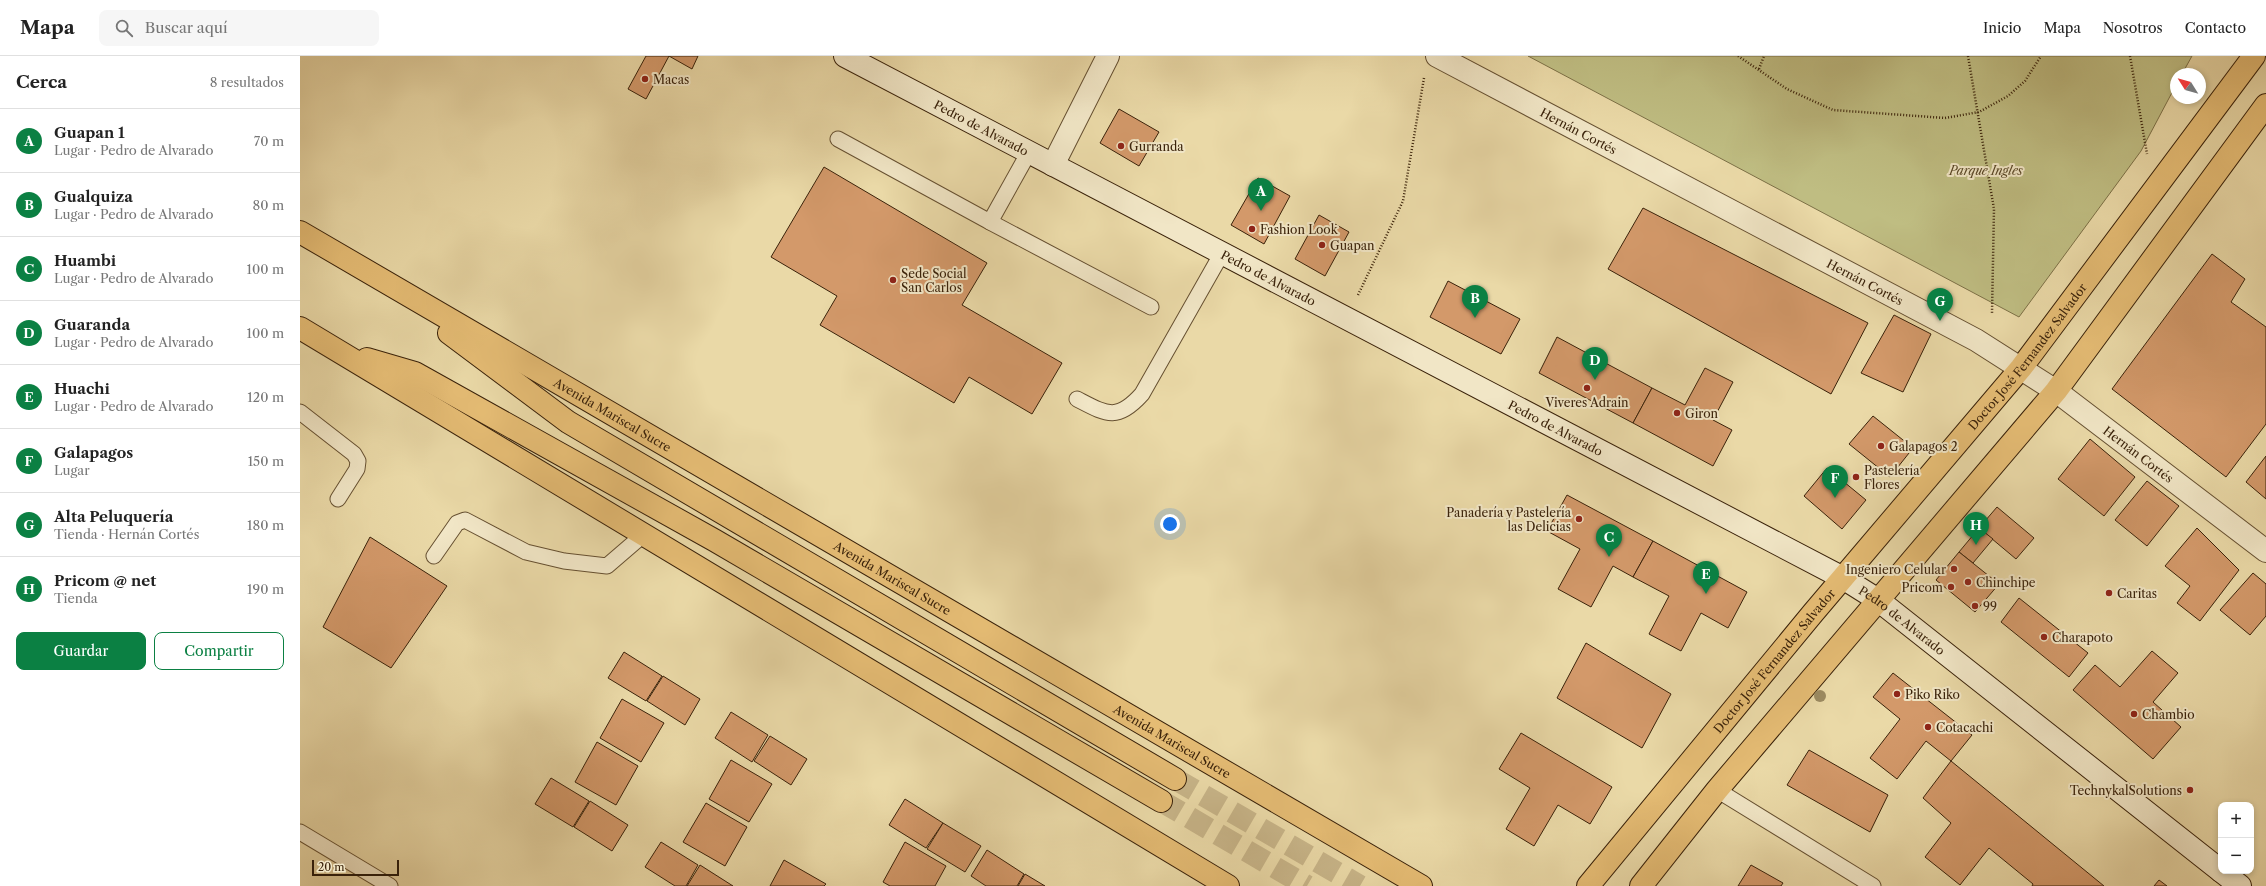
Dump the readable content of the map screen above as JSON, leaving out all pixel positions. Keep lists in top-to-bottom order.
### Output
{
  "streets": {
    "main road": [
      "Pedro de Alvarado",
      "Hernán Cortés",
      "Doctor José Fernandez Salvador",
      "Avenida Mariscal Sucre"
    ]
  },
  "crossings": [
    ["Pedro de Alvarado", "Doctor José Fernandez Salvador"],
    ["Hernán Cortés", "Doctor José Fernandez Salvador"]
  ],
  "parks": ["Parque Ingles"],
  "places": [
    "Macas",
    "Gurranda",
    "Fashion Look",
    "Guapan",
    "Sede Social San Carlos",
    "Viveres Adrain",
    "Giron",
    "Galapagos 2",
    "Pastelería Flores",
    "Panadería y Pastelería las Delicias",
    "Ingeniero Celular",
    "Chinchipe",
    "Pricom",
    "Caritas",
    "99",
    "Charapoto",
    "Piko Riko",
    "Chambio",
    "Cotacachi",
    "TechnykalSolutions"
  ],
  "scale_bar": "20 m",
  "north": "top left",
  "page": {
    "header": "Mapa",
    "search": "Buscar aquí",
    "nav": [
      "Inicio",
      "Mapa",
      "Nosotros",
      "Contacto"
    ],
    "heading": ["Cerca", "8 resultados"],
    "list": [
      {
        "mark": "A",
        "name": "Guapan 1",
        "note": "Lugar · Pedro de Alvarado",
        "value": "70 m"
      },
      {
        "mark": "B",
        "name": "Gualquiza",
        "note": "Lugar · Pedro de Alvarado",
        "value": "80 m"
      },
      {
        "mark": "C",
        "name": "Huambi",
        "note": "Lugar · Pedro de Alvarado",
        "value": "100 m"
      },
      {
        "mark": "D",
        "name": "Guaranda",
        "note": "Lugar · Pedro de Alvarado",
        "value": "100 m"
      },
      {
        "mark": "E",
        "name": "Huachi",
        "note": "Lugar · Pedro de Alvarado",
        "value": "120 m"
      },
      {
        "mark": "F",
        "name": "Galapagos",
        "note": "Lugar",
        "value": "150 m"
      },
      {
        "mark": "G",
        "name": "Alta Peluquería",
        "note": "Tienda · Hernán Cortés",
        "value": "180 m"
      },
      {
        "mark": "H",
        "name": "Pricom @ net",
        "note": "Tienda",
        "value": "190 m"
      }
    ],
    "pins": [
      "A",
      "B",
      "G",
      "D",
      "F",
      "H",
      "C",
      "E"
    ],
    "buttons": ["Guardar", "Compartir"],
    "map_buttons": ["+", "−"],
    "scale": "20 m"
  }
}
